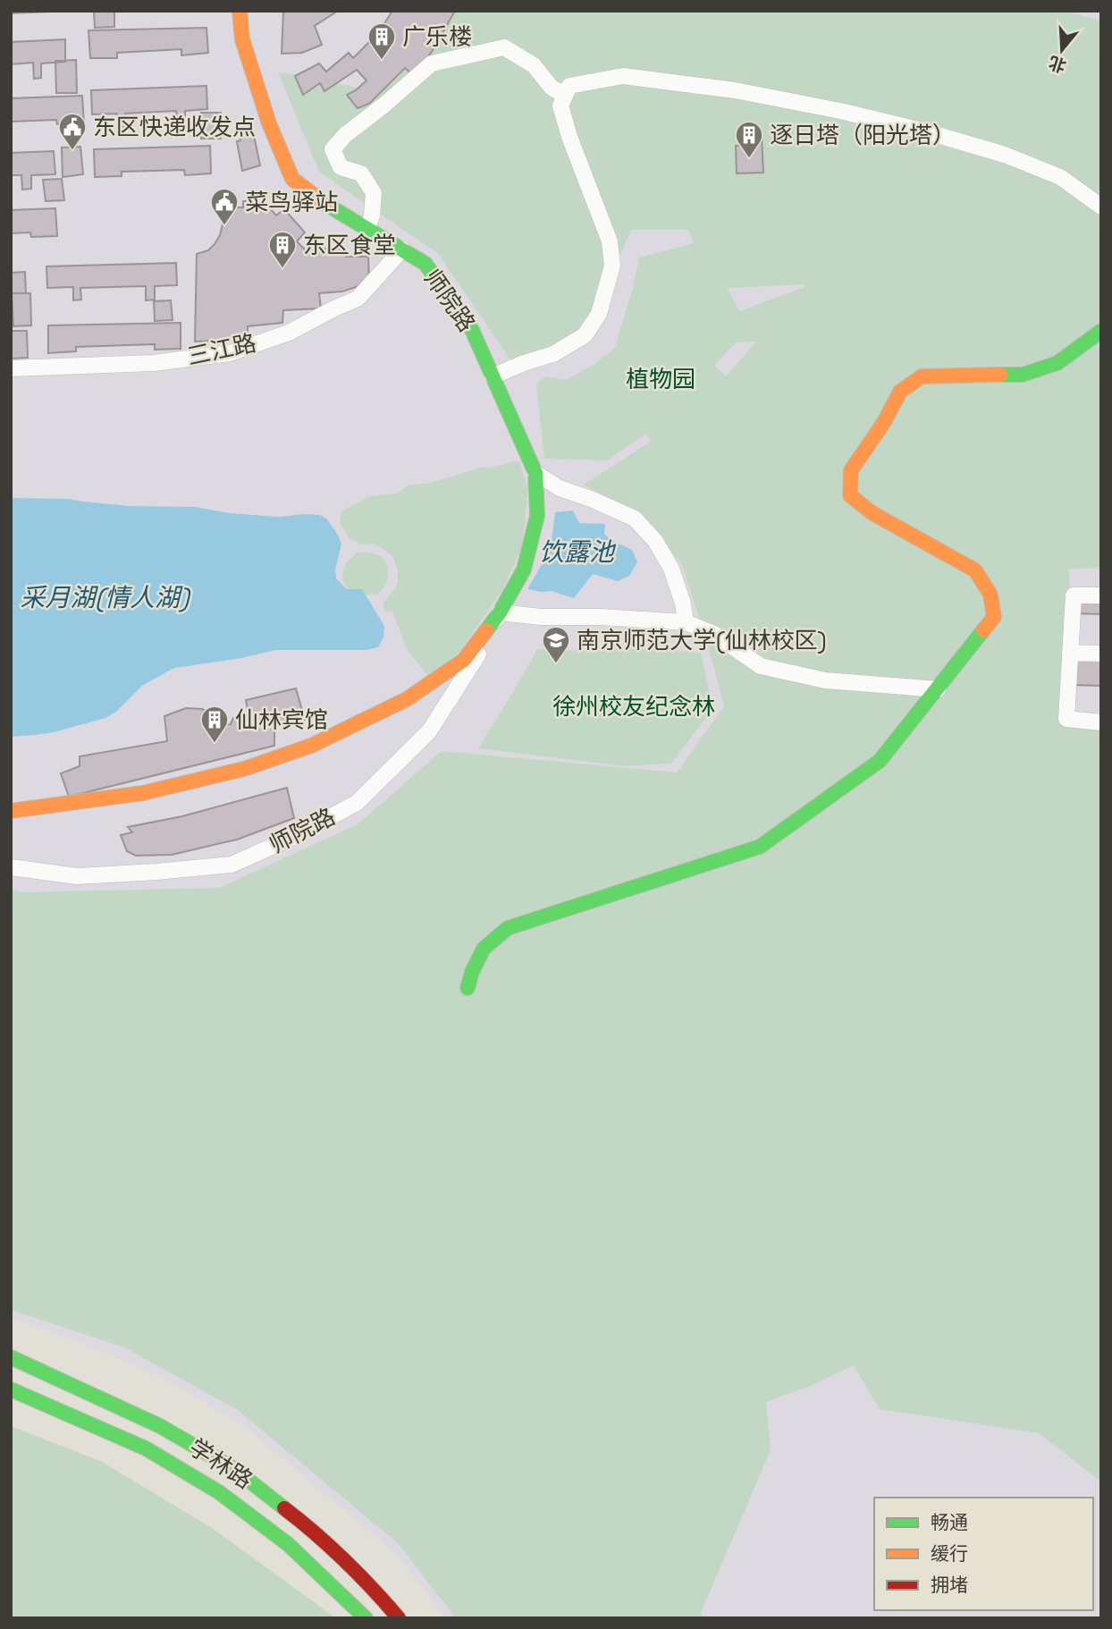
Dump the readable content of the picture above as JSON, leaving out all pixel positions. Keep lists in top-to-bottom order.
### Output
{
  "streets": {
    "street": ["师院路", "三江路", "学林路"]
  },
  "crossings": [
    ["师院路", "三江路"]
  ],
  "water": ["饮露池", "采月湖(情人湖)"],
  "parks": ["植物园", "徐州校友纪念林"],
  "places": {
    "building": [
      "广乐楼",
      "逐日塔（阳光塔）",
      "东区食堂",
      "仙林宾馆"
    ],
    "public building": ["东区快递收发点", "菜鸟驿站"],
    "school or university": ["南京师范大学(仙林校区)"]
  },
  "legend": ["畅通", "缓行", "拥堵"],
  "north": "bottom"
}
